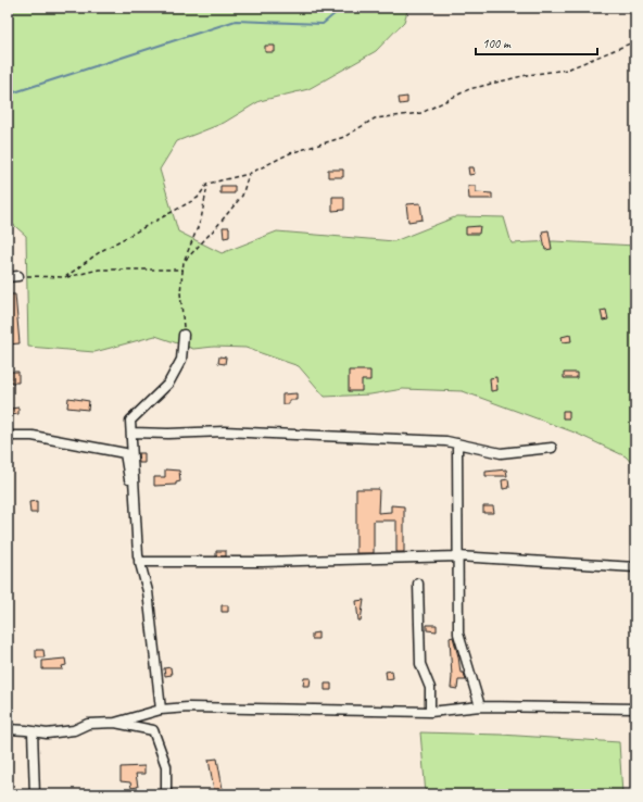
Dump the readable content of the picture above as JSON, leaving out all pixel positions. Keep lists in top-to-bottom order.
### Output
{
  "scale_bar": "100 m"
}
